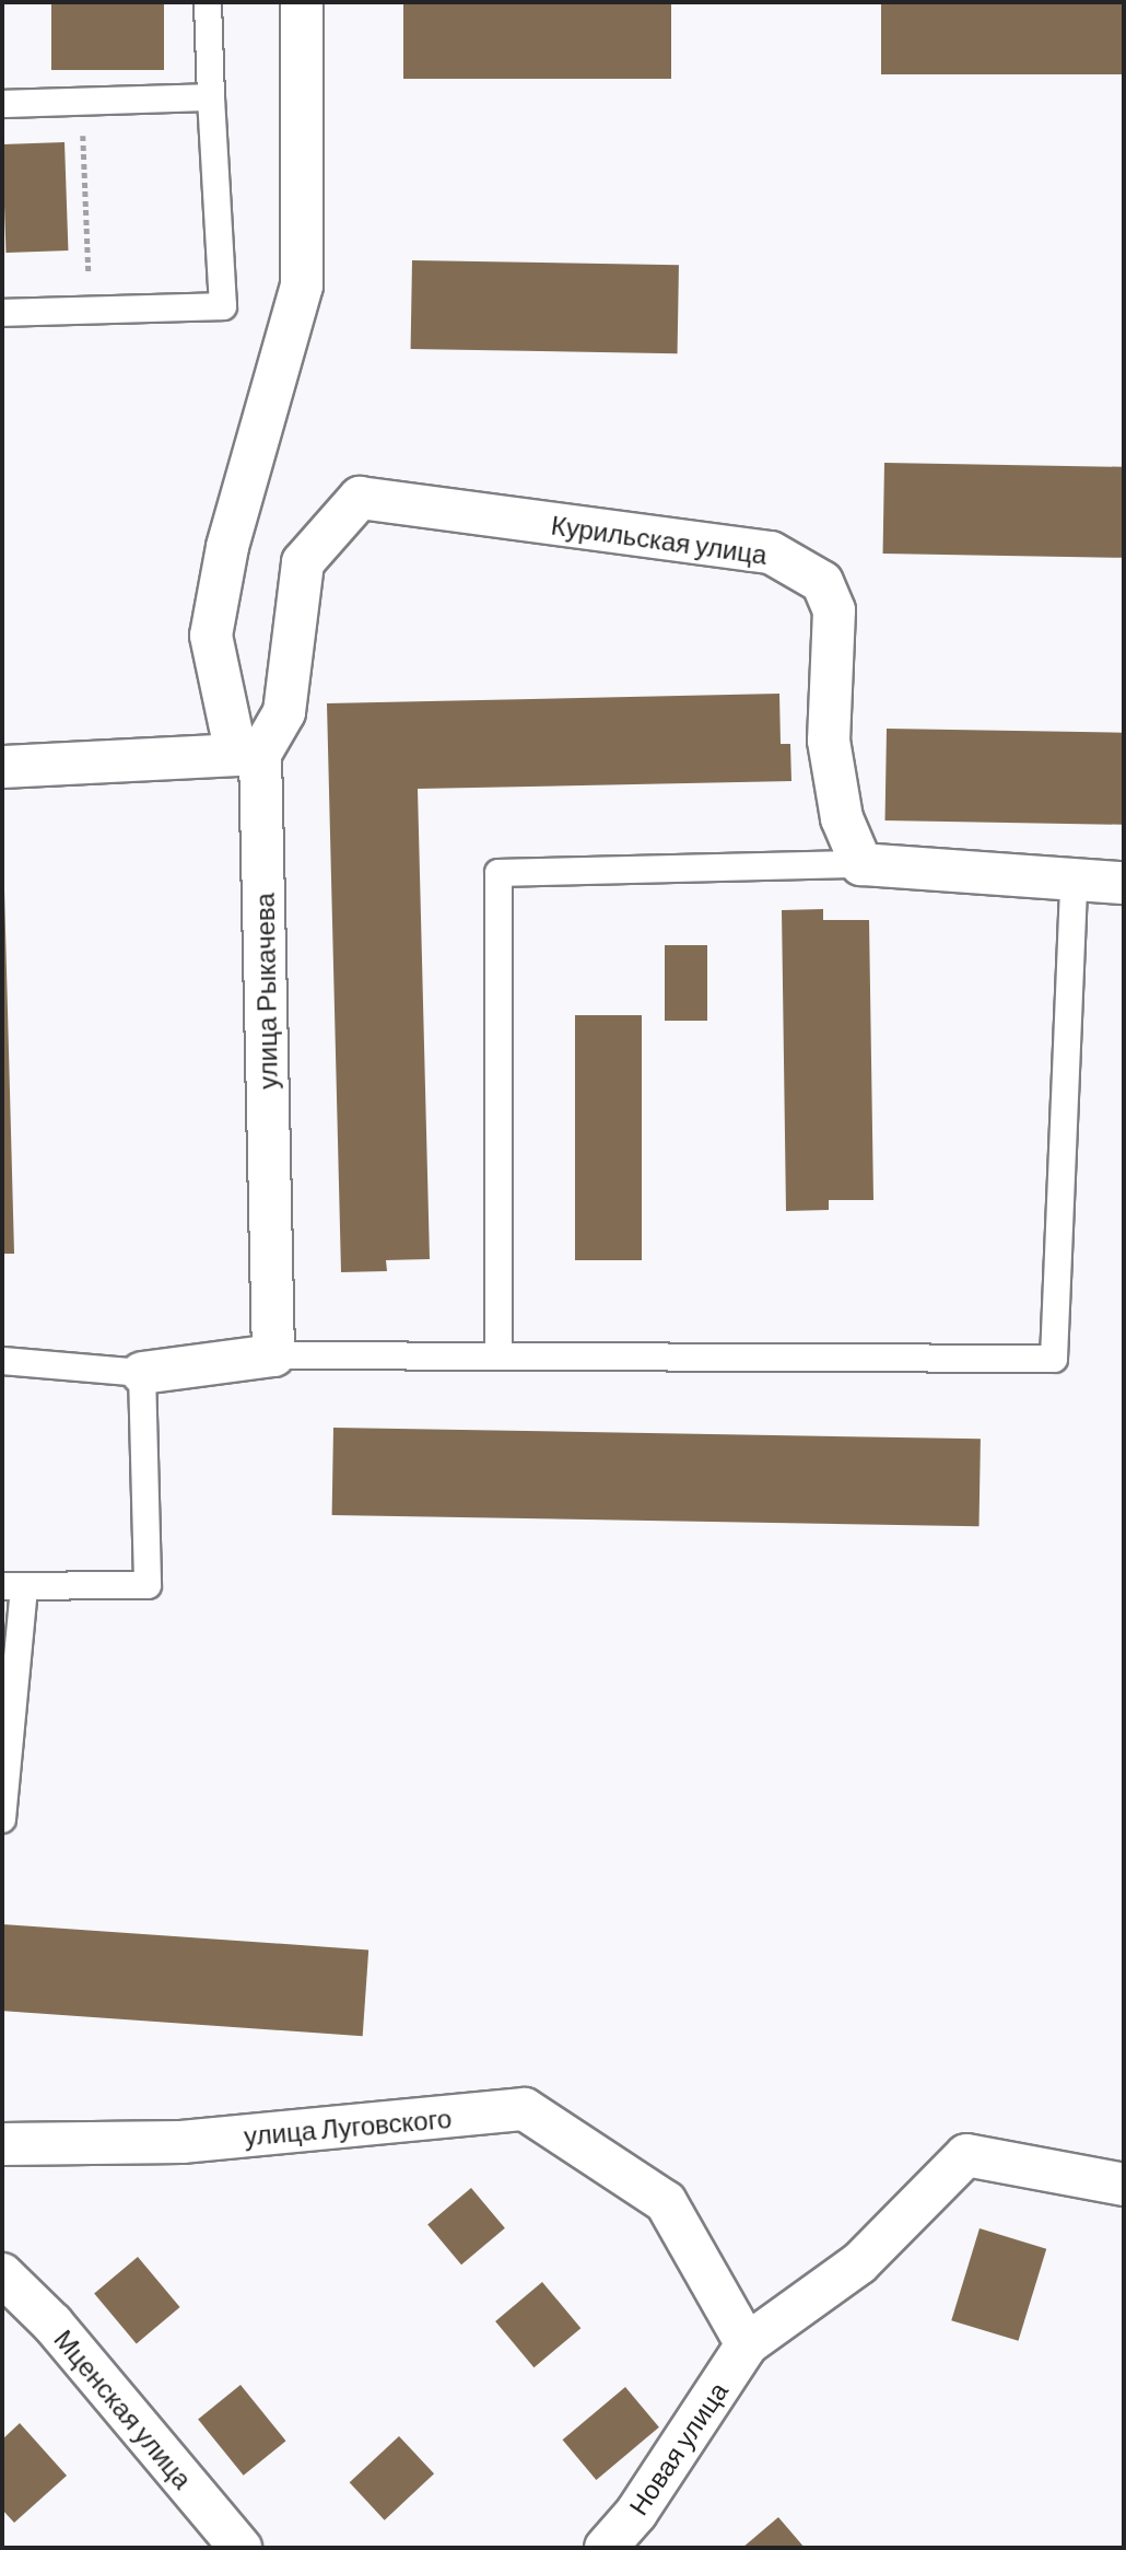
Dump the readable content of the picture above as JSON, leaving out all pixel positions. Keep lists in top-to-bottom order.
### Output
{
  "streets": {
    "street": [
      "Курильская улица",
      "улица Рыкачева",
      "улица Луговского",
      "Мценская улица",
      "Новая улица"
    ]
  },
  "crossings": [
    ["Курильская улица", "улица Рыкачева"],
    ["улица Луговского", "Новая улица"]
  ]
}
